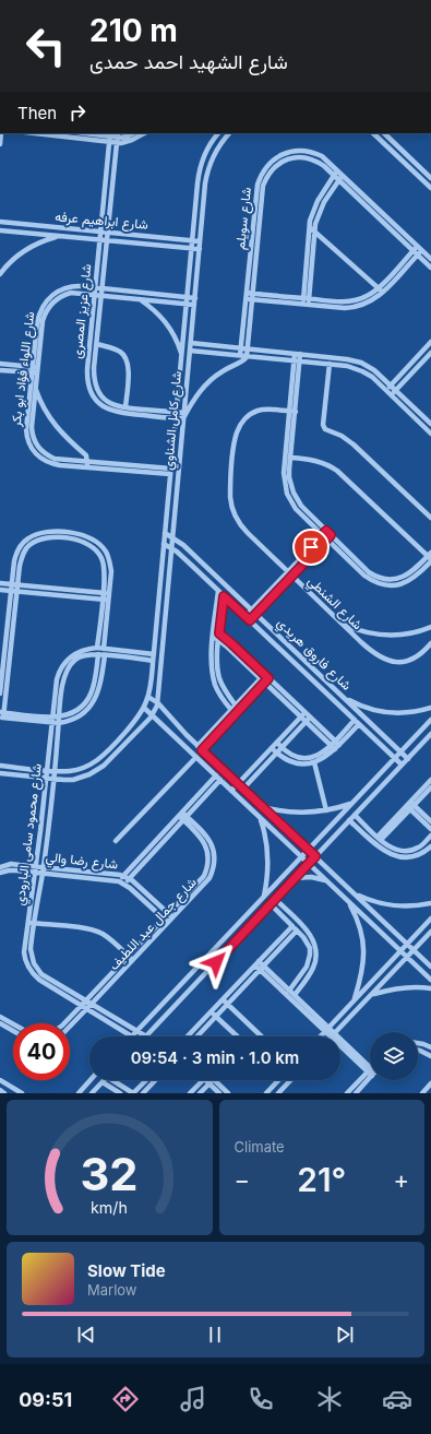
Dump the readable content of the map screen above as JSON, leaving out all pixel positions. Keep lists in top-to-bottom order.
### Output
{
  "streets": {
    "street": [
      "شارع سويلم",
      "شارع ابراهيم عرفه",
      "شارع عزيز المصرى",
      "شارع اللواء فؤاد ابو بكر",
      "شارع كامل الشناوي",
      "شارع الشنطي",
      "شارع فاروق هريدي",
      "شارع محمود سامى البارودي",
      "شارع رضا والي",
      "شارع جمال عبد اللطيف"
    ]
  },
  "crossings": [
    ["شارع ابراهيم عرفه", "شارع عزيز المصرى"],
    ["شارع ابراهيم عرفه", "شارع كامل الشناوي"],
    ["شارع عزيز المصرى", "شارع اللواء فؤاد ابو بكر"],
    ["شارع عزيز المصرى", "شارع كامل الشناوي"],
    ["شارع اللواء فؤاد ابو بكر", "شارع كامل الشناوي"],
    ["شارع كامل الشناوي", "شارع فاروق هريدي"],
    ["شارع كامل الشناوي", "شارع محمود سامى البارودي"],
    ["شارع محمود سامى البارودي", "شارع رضا والي"],
    ["شارع محمود سامى البارودي", "شارع جمال عبد اللطيف"],
    ["شارع رضا والي", "شارع جمال عبد اللطيف"]
  ],
  "page": {
    "turn": ["210 m", "شارع الشهيد احمد حمدى"],
    "then": "Then",
    "limit": "40",
    "trip": "09:54 · 3 min · 1.0 km",
    "tile": "Climate",
    "heat": ["−", "21°", "+"],
    "song": ["Slow Tide", "Marlow"],
    "tabs": "09:51",
    "gauge": ["32", "km/h"]
  }
}
